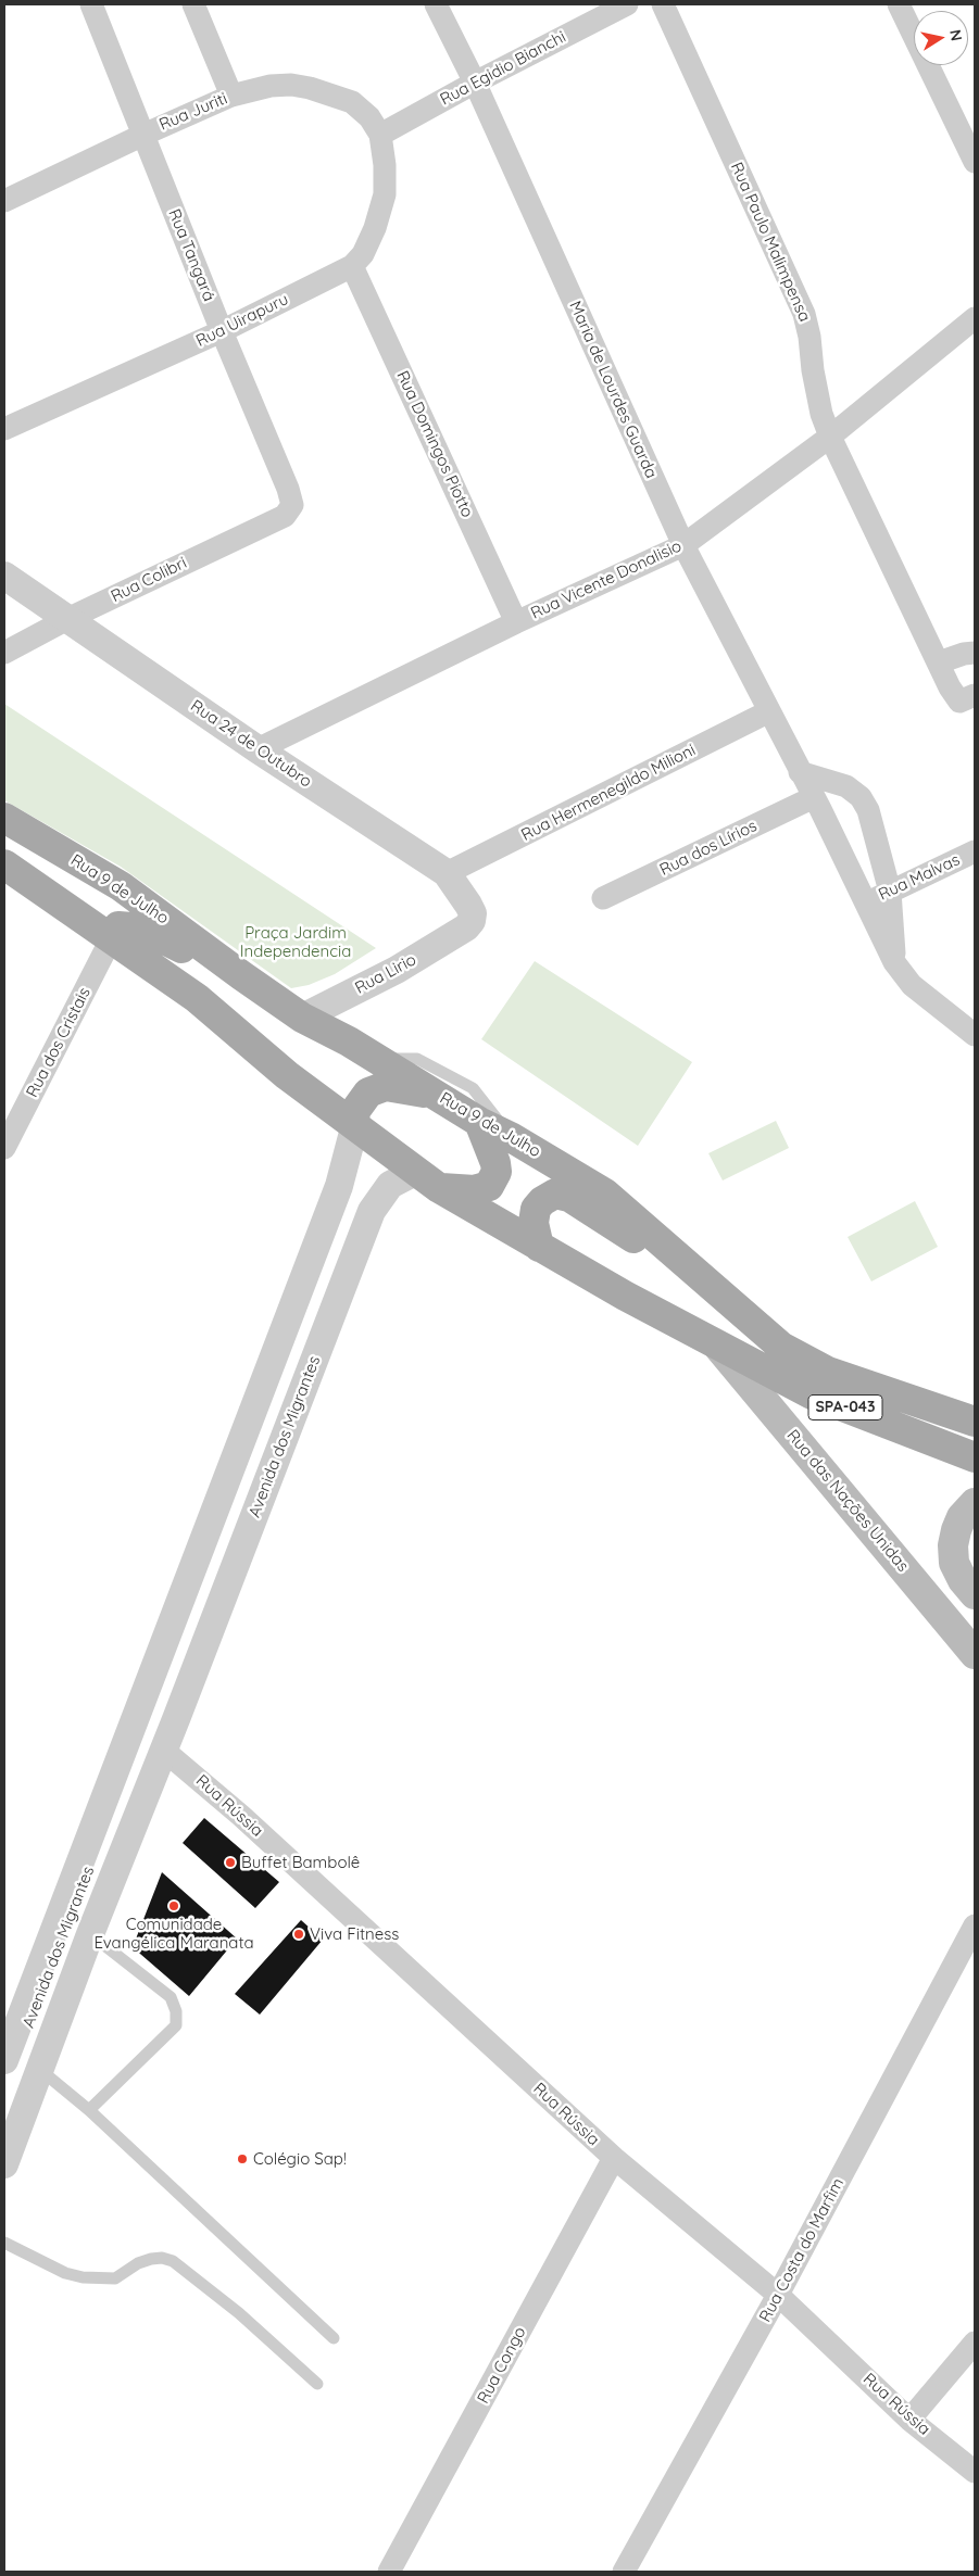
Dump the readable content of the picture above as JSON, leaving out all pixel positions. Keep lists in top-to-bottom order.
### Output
{
  "streets": {
    "main road": ["Rua 9 de Julho", "SPA-043", "Rua das Nações Unidas"],
    "street": [
      "Rua Egidio Bianchi",
      "Rua Juriti",
      "Rua Paulo Malimpensa",
      "Rua Tangará",
      "Rua Uirapuru",
      "Maria de Lourdes Guarda",
      "Rua Domingos Piotto",
      "Rua Colibri",
      "Rua Vicente Donalisio",
      "Rua 24 de Outubro",
      "Rua Hermenegildo Milioni",
      "Rua dos Lírios",
      "Rua Malvas",
      "Rua Lirio",
      "Rua dos Cristais",
      "Avenida dos Migrantes",
      "Rua Rússia",
      "Rua Costa do Marfim",
      "Rua Congo"
    ]
  },
  "crossings": [
    ["Rua Egidio Bianchi", "Rua Juriti"],
    ["Rua Egidio Bianchi", "Rua Uirapuru"],
    ["Rua Egidio Bianchi", "Maria de Lourdes Guarda"],
    ["Rua Juriti", "Rua Tangará"],
    ["Rua Juriti", "Rua Uirapuru"],
    ["Rua Paulo Malimpensa", "Rua Vicente Donalisio"],
    ["Rua Tangará", "Rua Uirapuru"],
    ["Rua Tangará", "Rua Colibri"],
    ["Rua Uirapuru", "Rua Domingos Piotto"],
    ["Maria de Lourdes Guarda", "Rua Vicente Donalisio"],
    ["Maria de Lourdes Guarda", "Rua Hermenegildo Milioni"],
    ["Maria de Lourdes Guarda", "Rua dos Lírios"],
    ["Maria de Lourdes Guarda", "Rua Malvas"],
    ["Rua Domingos Piotto", "Rua Vicente Donalisio"],
    ["Rua Colibri", "Rua 24 de Outubro"],
    ["Rua Vicente Donalisio", "Rua 24 de Outubro"],
    ["Rua 24 de Outubro", "Rua Hermenegildo Milioni"],
    ["Rua 24 de Outubro", "Rua Lirio"],
    ["Rua 9 de Julho", "Rua Lirio"],
    ["SPA-043", "Rua das Nações Unidas"],
    ["Avenida dos Migrantes", "Rua Rússia"],
    ["Rua Rússia", "Rua Costa do Marfim"],
    ["Rua Rússia", "Rua Congo"]
  ],
  "parks": ["Praça Jardim Independencia"],
  "places": [
    "Buffet Bambolê",
    "Comunidade Evangélica Maranata",
    "Viva Fitness",
    "Colégio Sap!"
  ],
  "north": "right"
}
